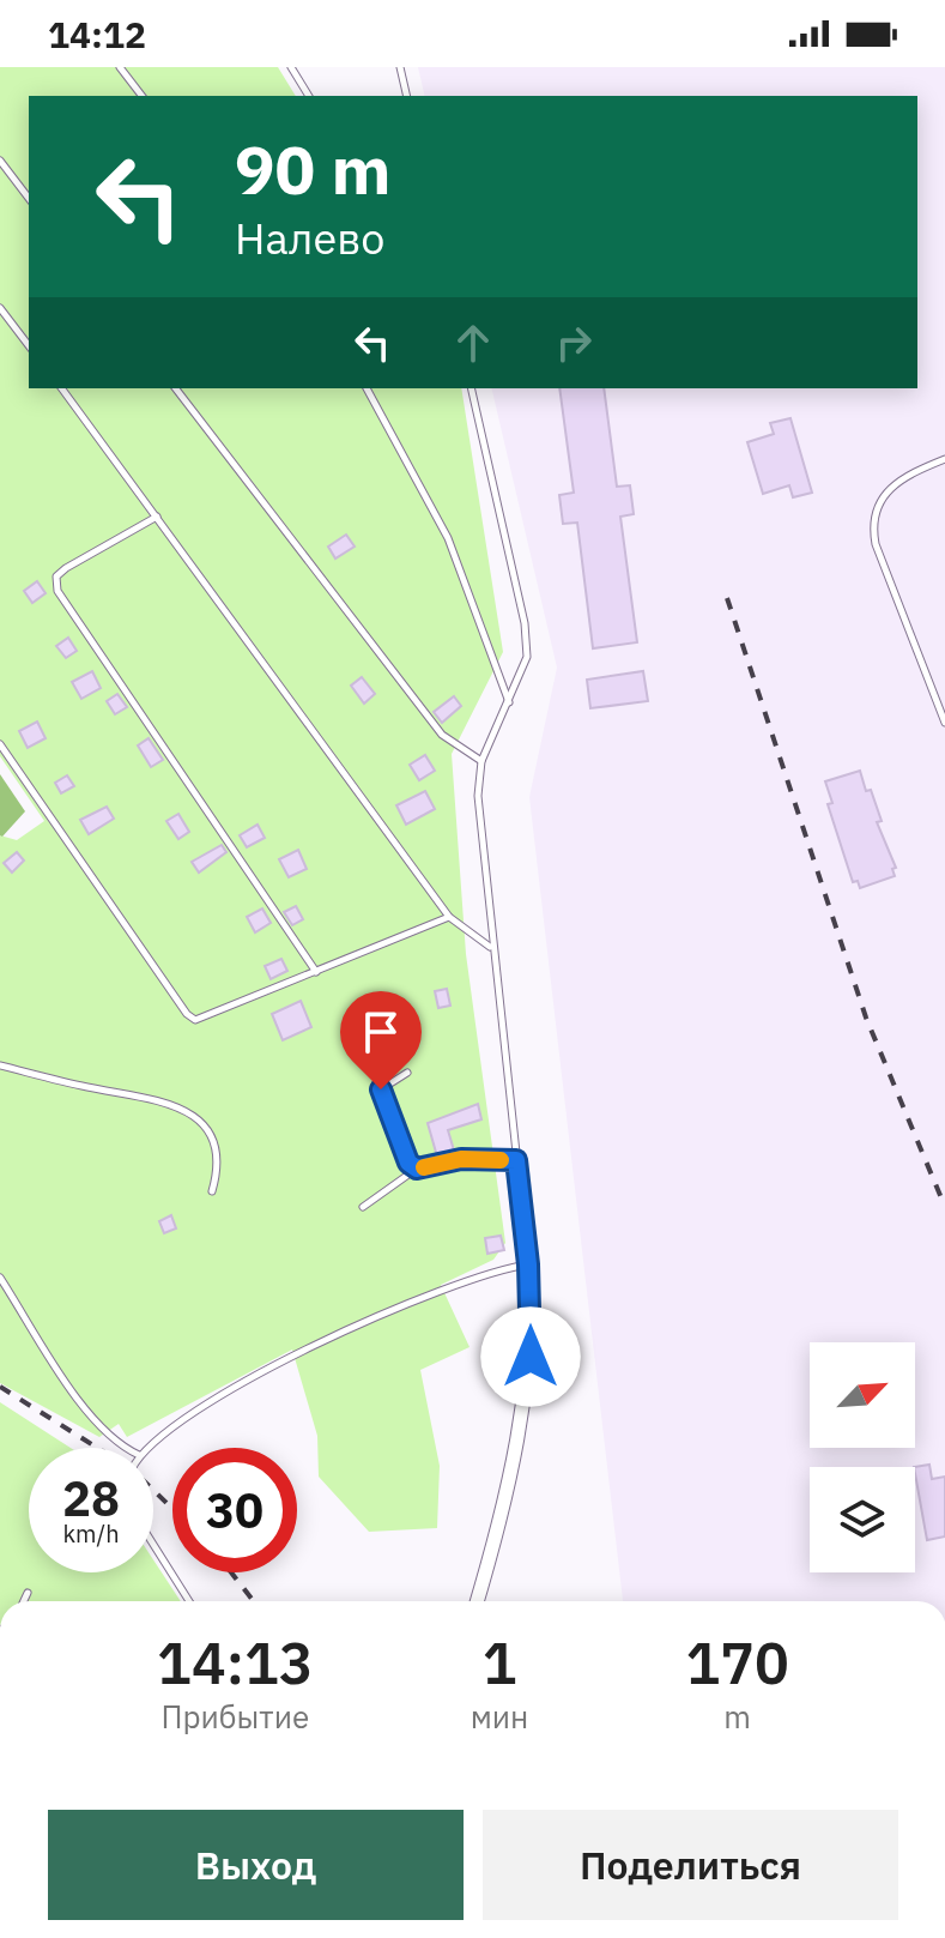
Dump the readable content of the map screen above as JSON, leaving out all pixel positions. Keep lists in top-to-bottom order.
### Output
{
  "north": "top right",
  "page": {
    "status": "14:12",
    "turn": ["90 m", "Налево"],
    "speed": "28 km/h",
    "limit": "30",
    "eta": [
      "14:13",
      "Прибытие",
      "1",
      "мин",
      "170",
      "m"
    ],
    "buttons": ["Выход", "Поделиться"]
  }
}
